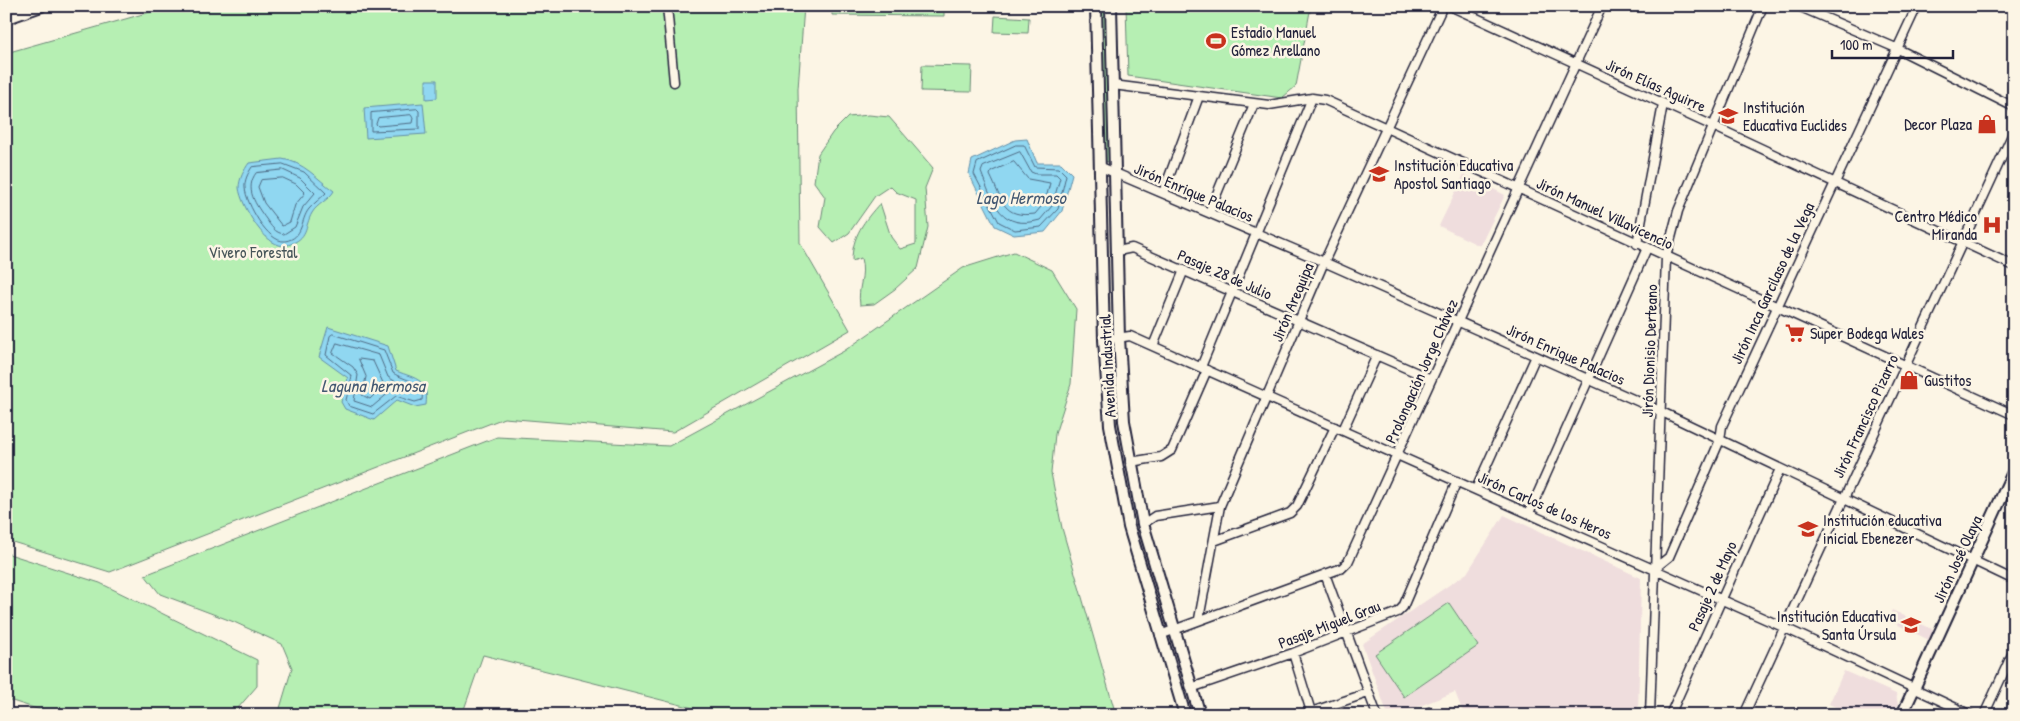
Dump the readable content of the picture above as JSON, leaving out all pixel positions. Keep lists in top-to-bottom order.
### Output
{
  "streets": {
    "main road": ["Avenida Industrial", "Jirón José Olaya"],
    "street": [
      "Jirón Elías Aguirre",
      "Jirón Enrique Palacios",
      "Jirón Manuel Villavicencio",
      "Pasaje 28 de Julio",
      "Jirón Inca Garcilaso de la Vega",
      "Jirón Arequipa",
      "Jirón Dionisio Derteano",
      "Prolongación Jorge Chávez",
      "Jirón Francisco Pizarro",
      "Jirón Carlos de los Heros",
      "Pasaje 2 de Mayo",
      "Pasaje Miguel Grau"
    ]
  },
  "crossings": [
    ["Jirón Elías Aguirre", "Jirón Inca Garcilaso de la Vega"],
    ["Jirón Elías Aguirre", "Jirón Dionisio Derteano"],
    ["Jirón Elías Aguirre", "Prolongación Jorge Chávez"],
    ["Jirón Elías Aguirre", "Jirón Francisco Pizarro"],
    ["Jirón Enrique Palacios", "Jirón Inca Garcilaso de la Vega"],
    ["Jirón Enrique Palacios", "Jirón Arequipa"],
    ["Jirón Enrique Palacios", "Jirón Dionisio Derteano"],
    ["Jirón Enrique Palacios", "Avenida Industrial"],
    ["Jirón Enrique Palacios", "Prolongación Jorge Chávez"],
    ["Jirón Enrique Palacios", "Jirón Francisco Pizarro"],
    ["Jirón Enrique Palacios", "Jirón José Olaya"],
    ["Jirón Enrique Palacios", "Pasaje 2 de Mayo"],
    ["Jirón Manuel Villavicencio", "Jirón Inca Garcilaso de la Vega"],
    ["Jirón Manuel Villavicencio", "Jirón Arequipa"],
    ["Jirón Manuel Villavicencio", "Jirón Dionisio Derteano"],
    ["Jirón Manuel Villavicencio", "Avenida Industrial"],
    ["Jirón Manuel Villavicencio", "Prolongación Jorge Chávez"],
    ["Jirón Manuel Villavicencio", "Jirón Francisco Pizarro"],
    ["Pasaje 28 de Julio", "Jirón Arequipa"],
    ["Pasaje 28 de Julio", "Avenida Industrial"],
    ["Pasaje 28 de Julio", "Prolongación Jorge Chávez"],
    ["Jirón Inca Garcilaso de la Vega", "Jirón Dionisio Derteano"],
    ["Jirón Inca Garcilaso de la Vega", "Jirón Carlos de los Heros"],
    ["Jirón Arequipa", "Prolongación Jorge Chávez"],
    ["Jirón Arequipa", "Jirón Carlos de los Heros"],
    ["Jirón Dionisio Derteano", "Jirón Carlos de los Heros"],
    ["Avenida Industrial", "Prolongación Jorge Chávez"],
    ["Avenida Industrial", "Jirón Carlos de los Heros"],
    ["Avenida Industrial", "Pasaje Miguel Grau"],
    ["Prolongación Jorge Chávez", "Jirón Carlos de los Heros"],
    ["Jirón Francisco Pizarro", "Jirón Carlos de los Heros"],
    ["Jirón Carlos de los Heros", "Jirón José Olaya"],
    ["Jirón Carlos de los Heros", "Pasaje 2 de Mayo"],
    ["Jirón Carlos de los Heros", "Pasaje Miguel Grau"]
  ],
  "water": ["Lago Hermoso", "Laguna hermosa"],
  "parks": ["Vivero Forestal"],
  "places": {
    "sports": ["Estadio Manuel Gómez Arellano"],
    "school or university": [
      "Institución Educativa Euclides",
      "Institución Educativa Apostol Santiago",
      "Institución educativa inicial Ebenezer",
      "Institución Educativa Santa Úrsula"
    ],
    "shop": ["Decor Plaza", "Gustitos"],
    "hospital": ["Centro Médico Miranda"],
    "supermarket": ["Super Bodega Wales"]
  },
  "scale_bar": "100 m"
}
